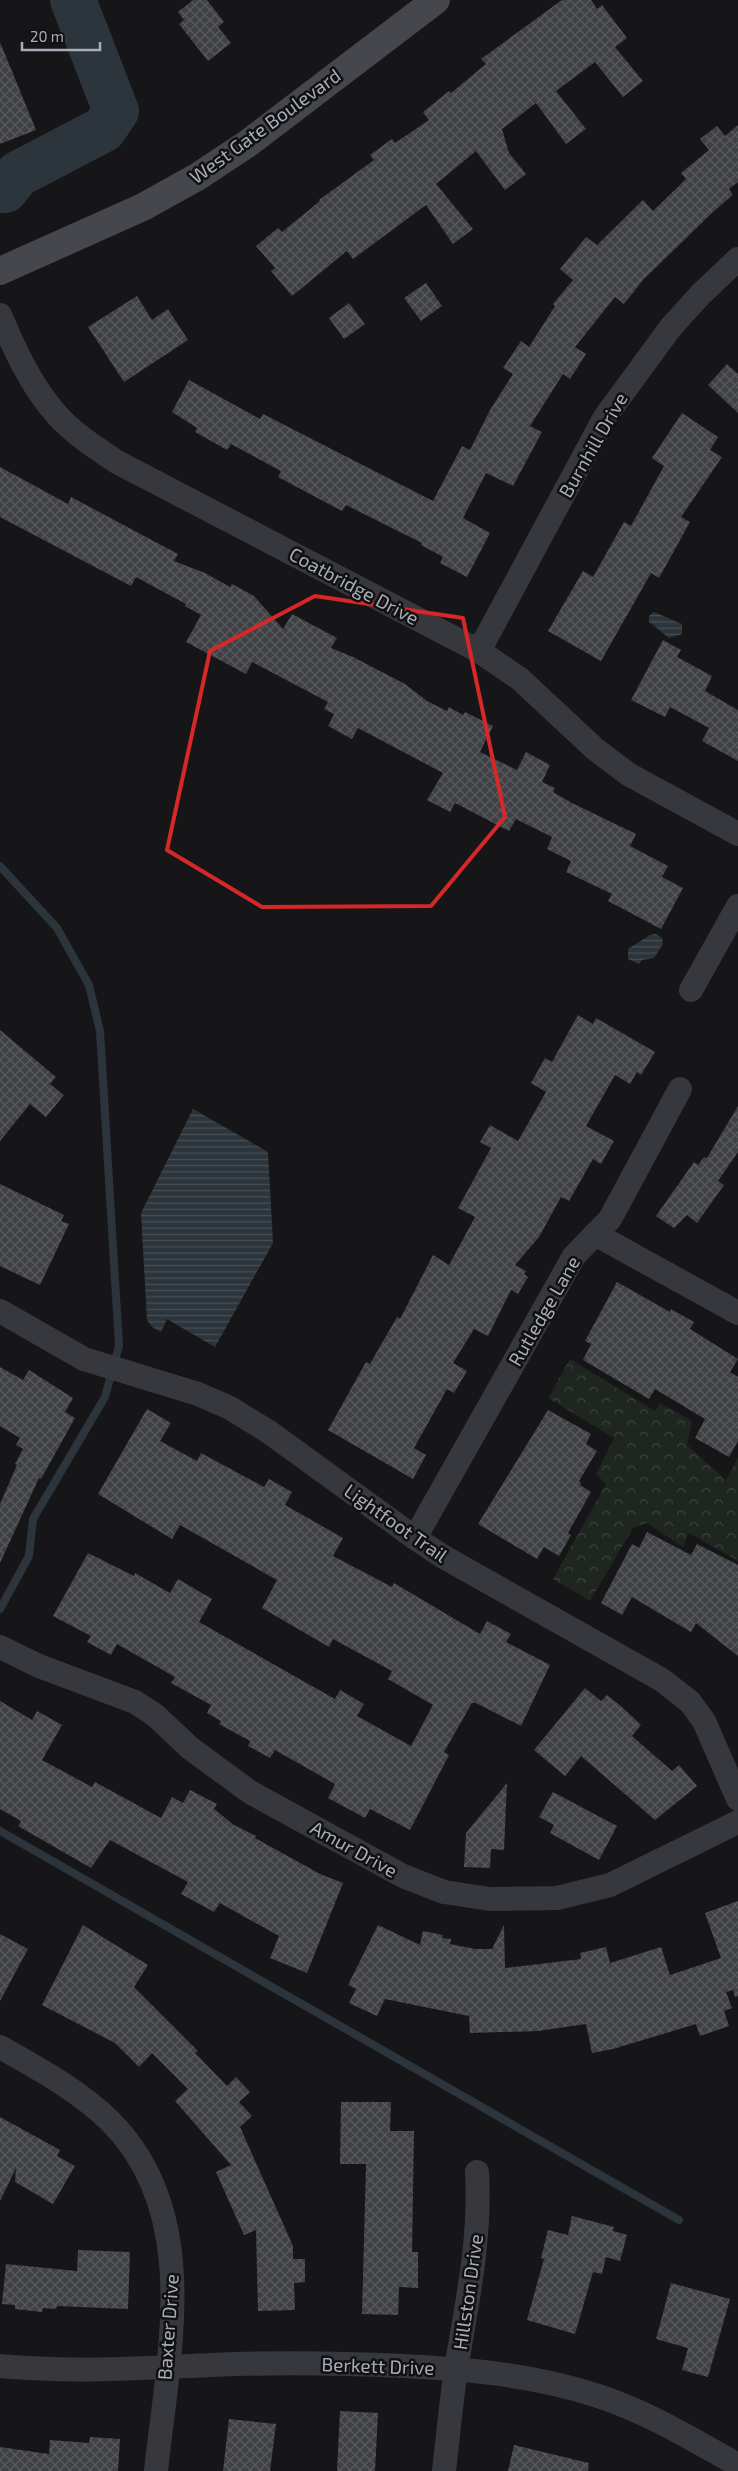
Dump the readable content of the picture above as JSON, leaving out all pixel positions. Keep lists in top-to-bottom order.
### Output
{
  "streets": {
    "main road": ["West Gate Boulevard"],
    "street": [
      "Burnhill Drive",
      "Coatbridge Drive",
      "Rutledge Lane",
      "Lightfoot Trail",
      "Amur Drive",
      "Hillston Drive",
      "Baxter Drive",
      "Berkett Drive"
    ]
  },
  "crossings": [
    ["Burnhill Drive", "Coatbridge Drive"],
    ["Rutledge Lane", "Lightfoot Trail"],
    ["Hillston Drive", "Berkett Drive"],
    ["Baxter Drive", "Berkett Drive"]
  ],
  "scale_bar": "20 m"
}
